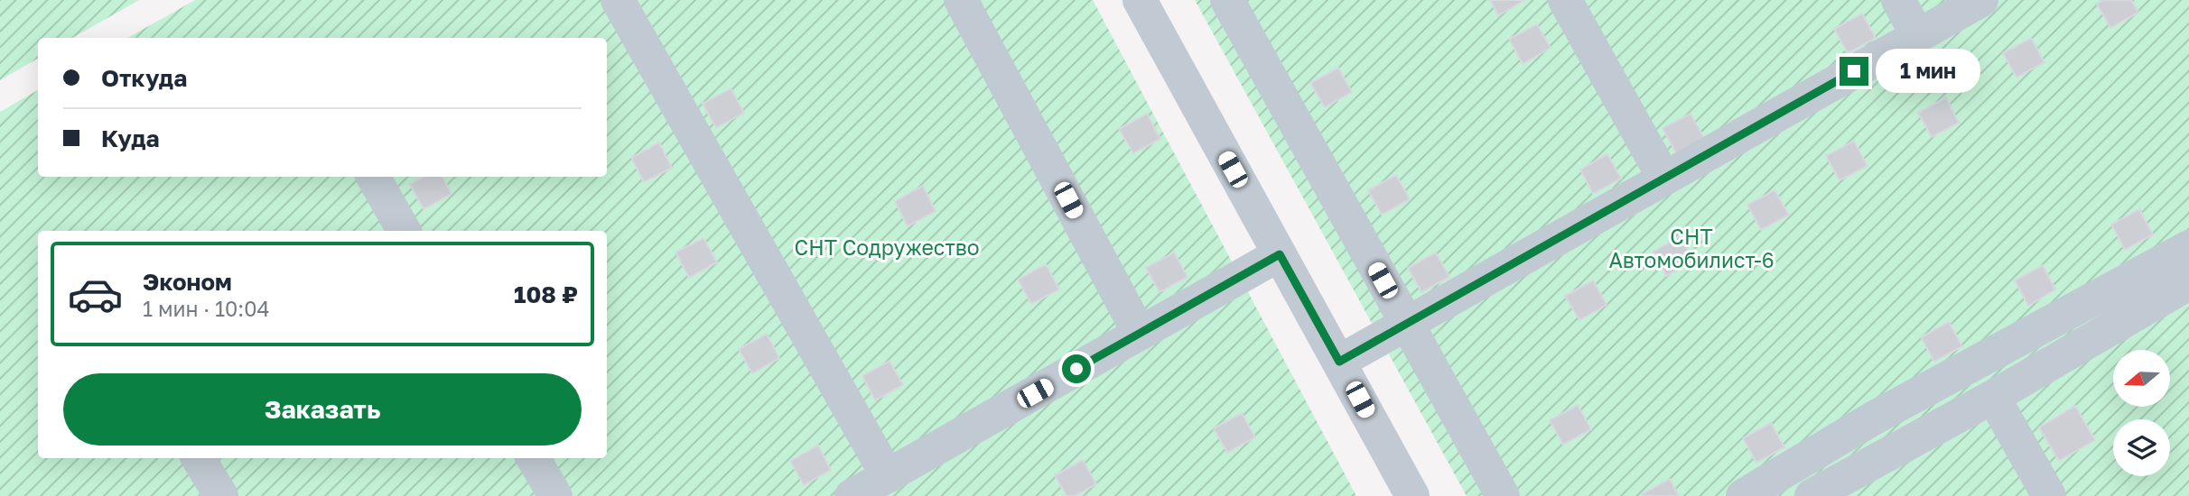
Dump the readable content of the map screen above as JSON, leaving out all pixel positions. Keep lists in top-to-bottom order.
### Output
{
  "parks": ["СНТ Автомобилист-6", "СНТ Содружество"],
  "north": "left",
  "page": {
    "banner": ["Откуда", "Куда"],
    "bubble": "1 мин",
    "list": [
      {
        "name": "Эконом",
        "note": "1 мин · 10:04",
        "value": "108 ₽"
      }
    ],
    "buttons": "Заказать"
  }
}
